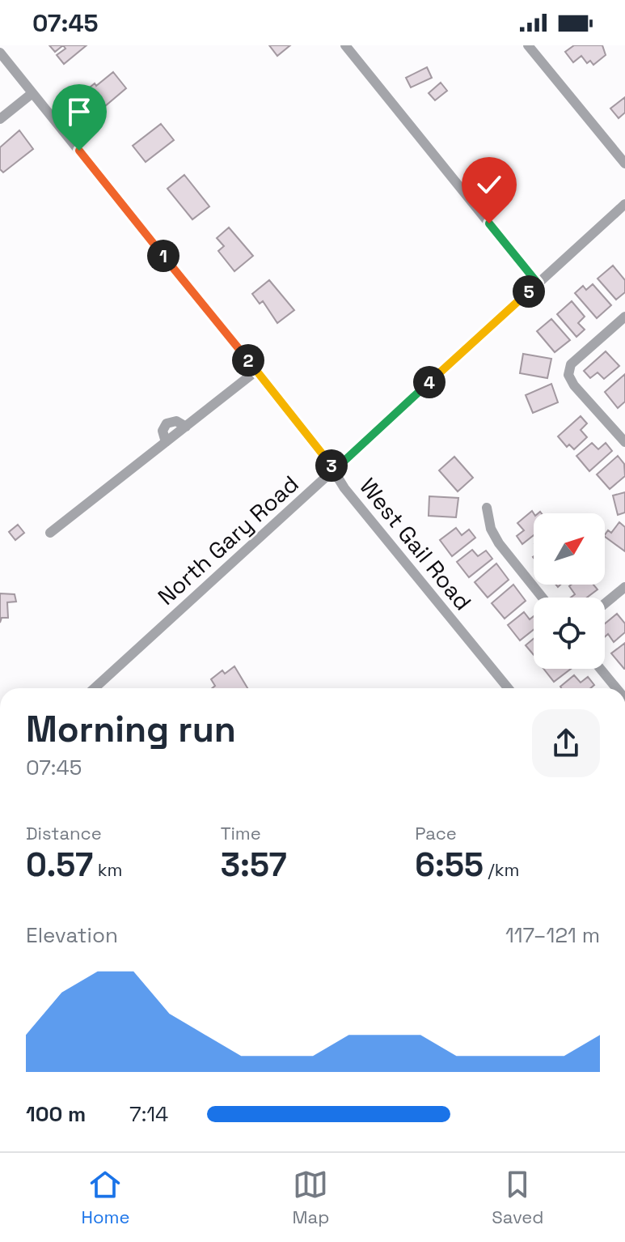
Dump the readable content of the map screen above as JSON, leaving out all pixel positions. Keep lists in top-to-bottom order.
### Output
{
  "streets": {
    "street": ["North Gary Road", "West Gail Road"]
  },
  "crossings": [
    ["North Gary Road", "West Gail Road"]
  ],
  "north": "top right",
  "page": {
    "status": "07:45",
    "pins": [
      "1",
      "5",
      "2",
      "4",
      "3"
    ],
    "heading": ["Morning run", "07:45"],
    "stats": [
      ["Distance", "0.57 km"],
      ["Time", "3:57"],
      ["Pace", "6:55 /km"]
    ],
    "chart": ["Elevation", "117–121 m"],
    "list": [
      {
        "name": "100 m",
        "note": "7:14"
      }
    ],
    "tabs": ["Home", "Map", "Saved"]
  }
}
